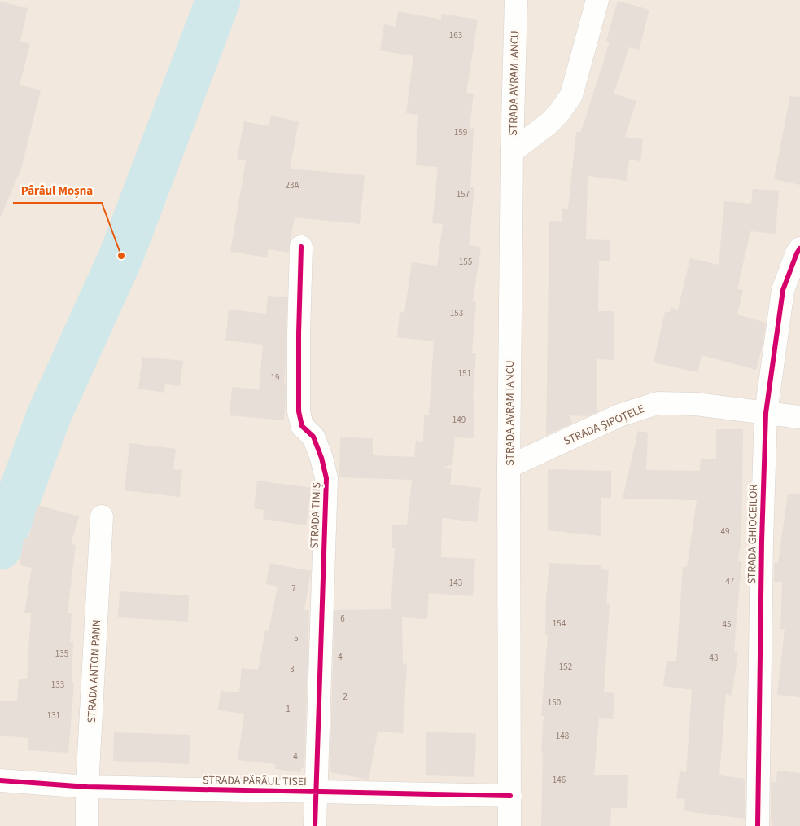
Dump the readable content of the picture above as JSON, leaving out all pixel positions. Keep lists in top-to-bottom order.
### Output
{
  "streets": {
    "street": [
      "STRADA AVRAM IANCU",
      "STRADA ȘIPOȚELE",
      "STRADA TIMIȘ",
      "STRADA GHIOCEILOR",
      "STRADA ANTON PANN",
      "STRADA PÂRÂUL TISEI"
    ]
  },
  "crossings": [
    ["STRADA AVRAM IANCU", "STRADA ȘIPOȚELE"],
    ["STRADA AVRAM IANCU", "STRADA PÂRÂUL TISEI"],
    ["STRADA ȘIPOȚELE", "STRADA GHIOCEILOR"],
    ["STRADA TIMIȘ", "STRADA PÂRÂUL TISEI"],
    ["STRADA ANTON PANN", "STRADA PÂRÂUL TISEI"]
  ],
  "places": ["Pârâul Moșna"],
  "house_numbers": [
    "163",
    "159",
    "23A",
    "157",
    "155",
    "153",
    "151",
    "19",
    "149",
    "49",
    "47",
    "143",
    "7",
    "6",
    "154",
    "45",
    "5",
    "135",
    "4",
    "43",
    "152",
    "3",
    "133",
    "2",
    "150",
    "1",
    "131",
    "148",
    "4",
    "146"
  ]
}
